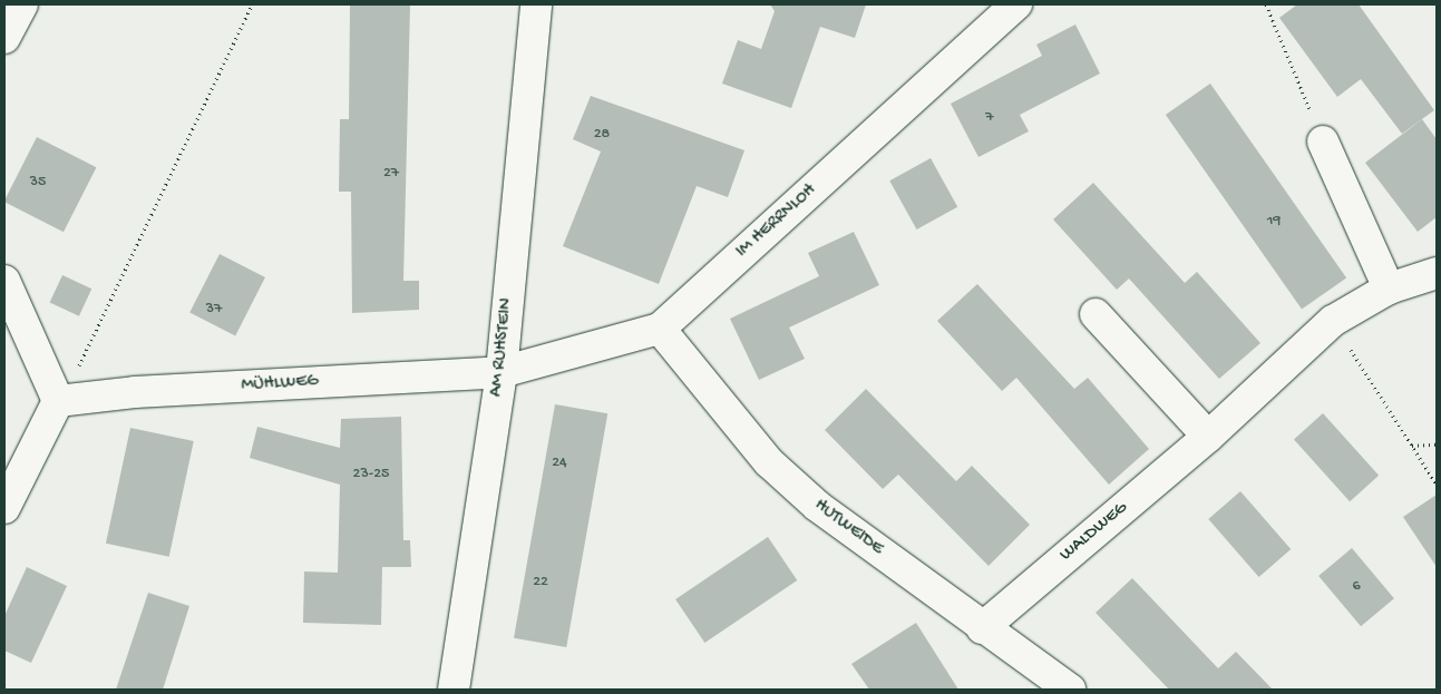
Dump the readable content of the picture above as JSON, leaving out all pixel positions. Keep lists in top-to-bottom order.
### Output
{
  "streets": {
    "street": [
      "IM HERRNLOH",
      "AM RUHSTEIN",
      "MÜHLWEG",
      "HUTWEIDE",
      "WALDWEG"
    ]
  },
  "crossings": [
    ["IM HERRNLOH", "AM RUHSTEIN"],
    ["IM HERRNLOH", "MÜHLWEG"],
    ["IM HERRNLOH", "HUTWEIDE"],
    ["AM RUHSTEIN", "MÜHLWEG"],
    ["HUTWEIDE", "WALDWEG"]
  ],
  "house_numbers": [
    "7",
    "28",
    "27",
    "35",
    "19",
    "37",
    "24",
    "23-25",
    "22",
    "6"
  ]
}
